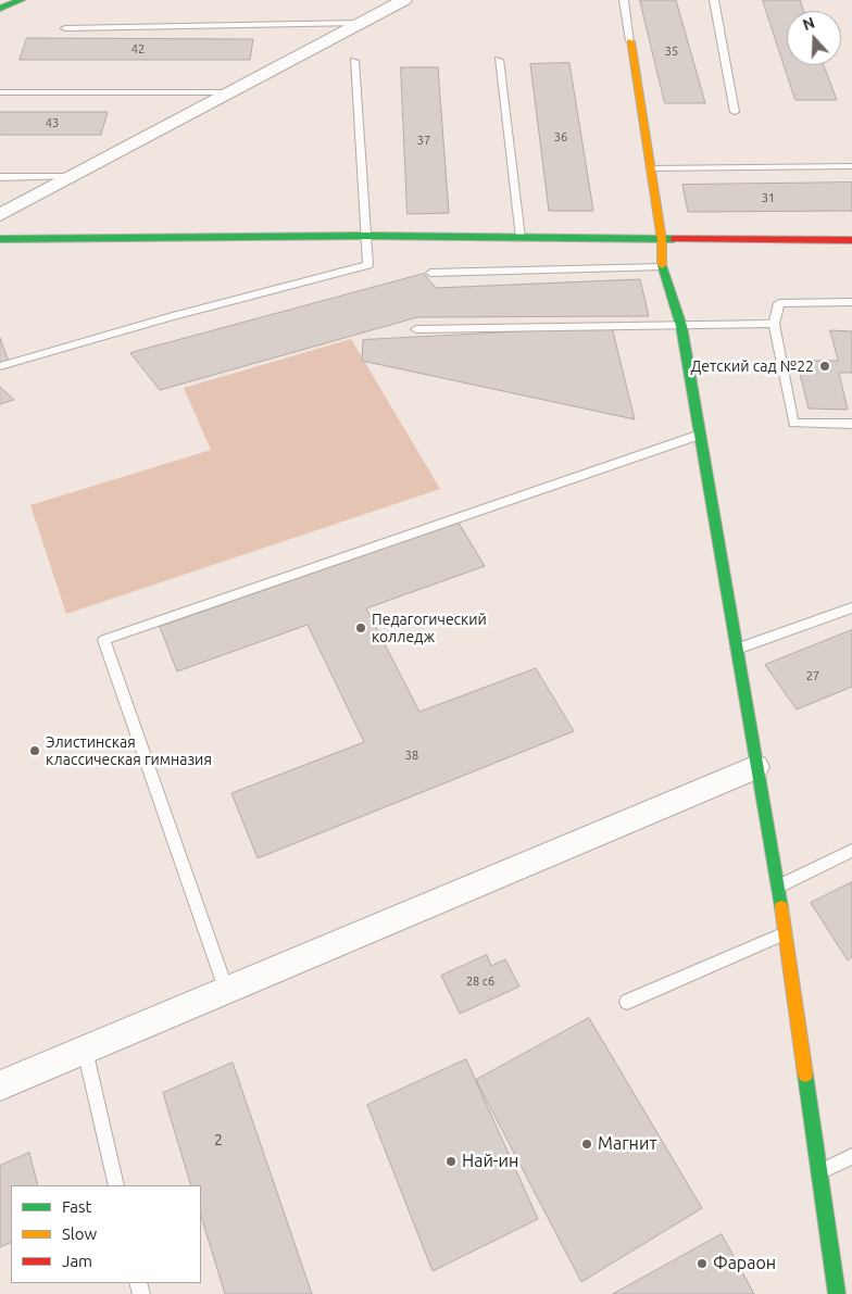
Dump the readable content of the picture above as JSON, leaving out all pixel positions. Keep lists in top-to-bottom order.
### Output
{
  "places": [
    "Детский сад №22",
    "Педагогический колледж",
    "Элистинская классическая гимназия",
    "Магнит",
    "Най-ин",
    "Фараон"
  ],
  "house_numbers": [
    "42",
    "35",
    "43",
    "36",
    "37",
    "31",
    "27",
    "38",
    "28 с6",
    "2"
  ],
  "legend": ["Fast", "Slow", "Jam"],
  "north": "top"
}
